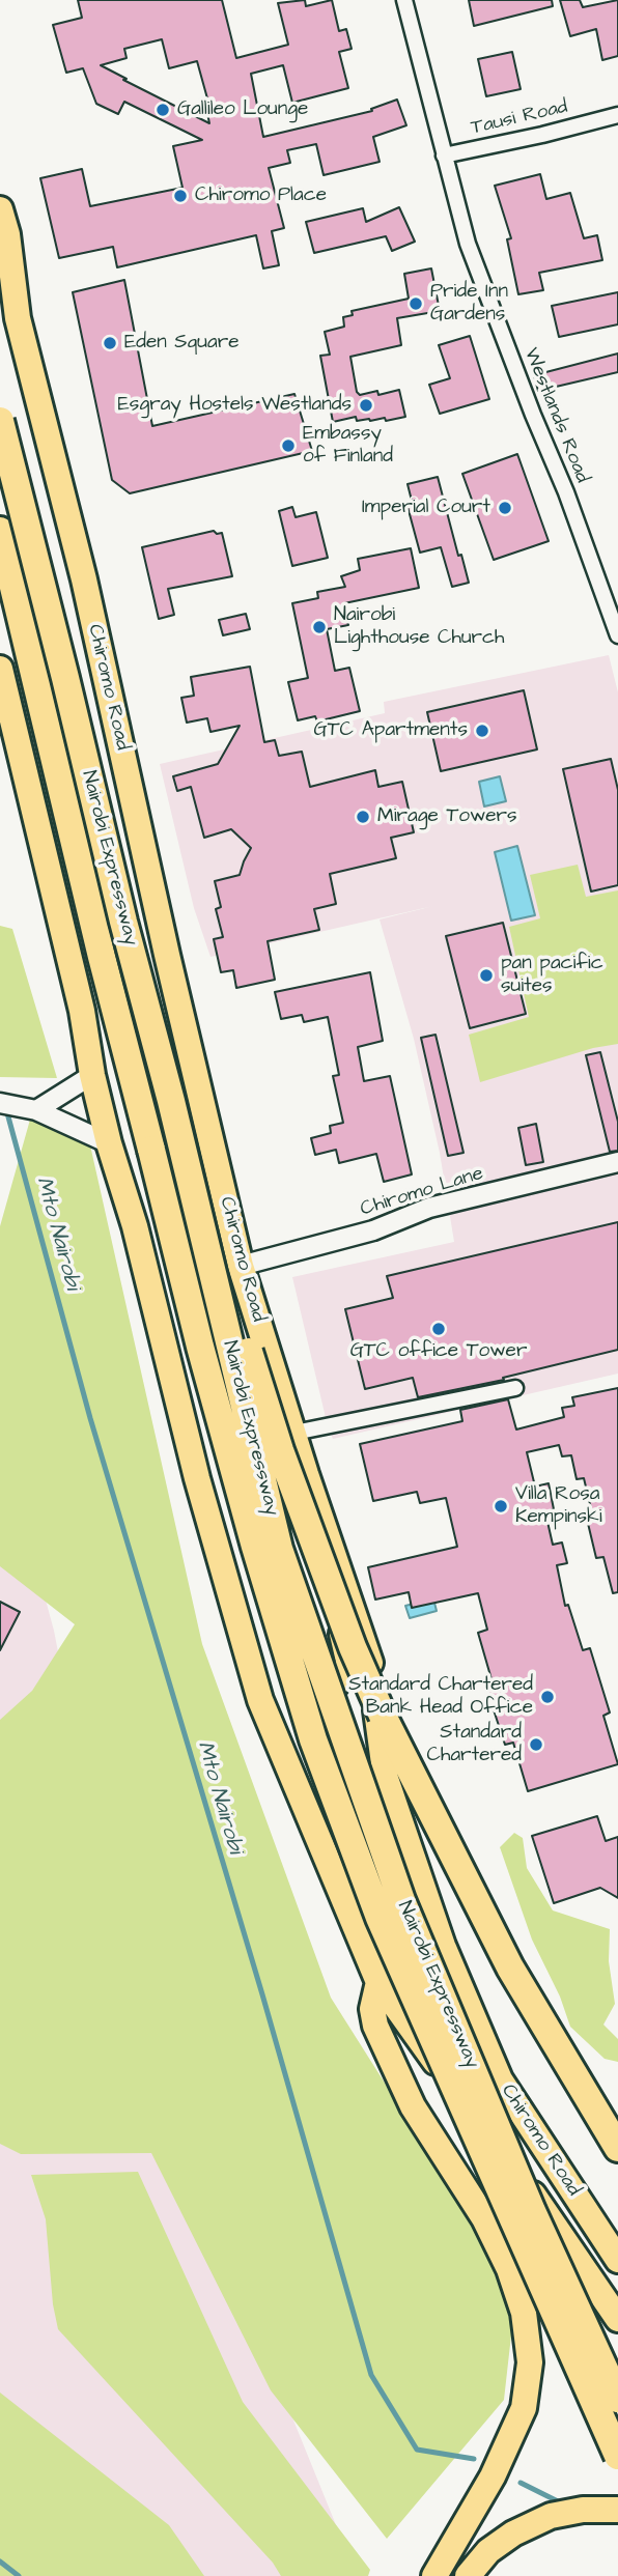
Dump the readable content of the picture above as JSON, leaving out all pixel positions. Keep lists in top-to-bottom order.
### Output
{
  "streets": {
    "highway": ["Chiromo Road", "Nairobi Expressway"],
    "street": ["Tausi Road", "Westlands Road", "Chiromo Lane"]
  },
  "crossings": [
    ["Tausi Road", "Westlands Road"],
    ["Chiromo Road", "Chiromo Lane"]
  ],
  "water": ["Mto Nairobi"],
  "places": [
    "Gallileo Lounge",
    "Chiromo Place",
    "Pride Inn Gardens",
    "Eden Square",
    "Esgray Hostels Westlands",
    "Embassy of Finland",
    "Imperial Court",
    "Nairobi Lighthouse Church",
    "GTC Apartments",
    "Mirage Towers",
    "pan pacific suites",
    "GTC office Tower",
    "Villa Rosa Kempinski",
    "Standard Chartered Bank Head Office",
    "Standard Chartered"
  ]
}
